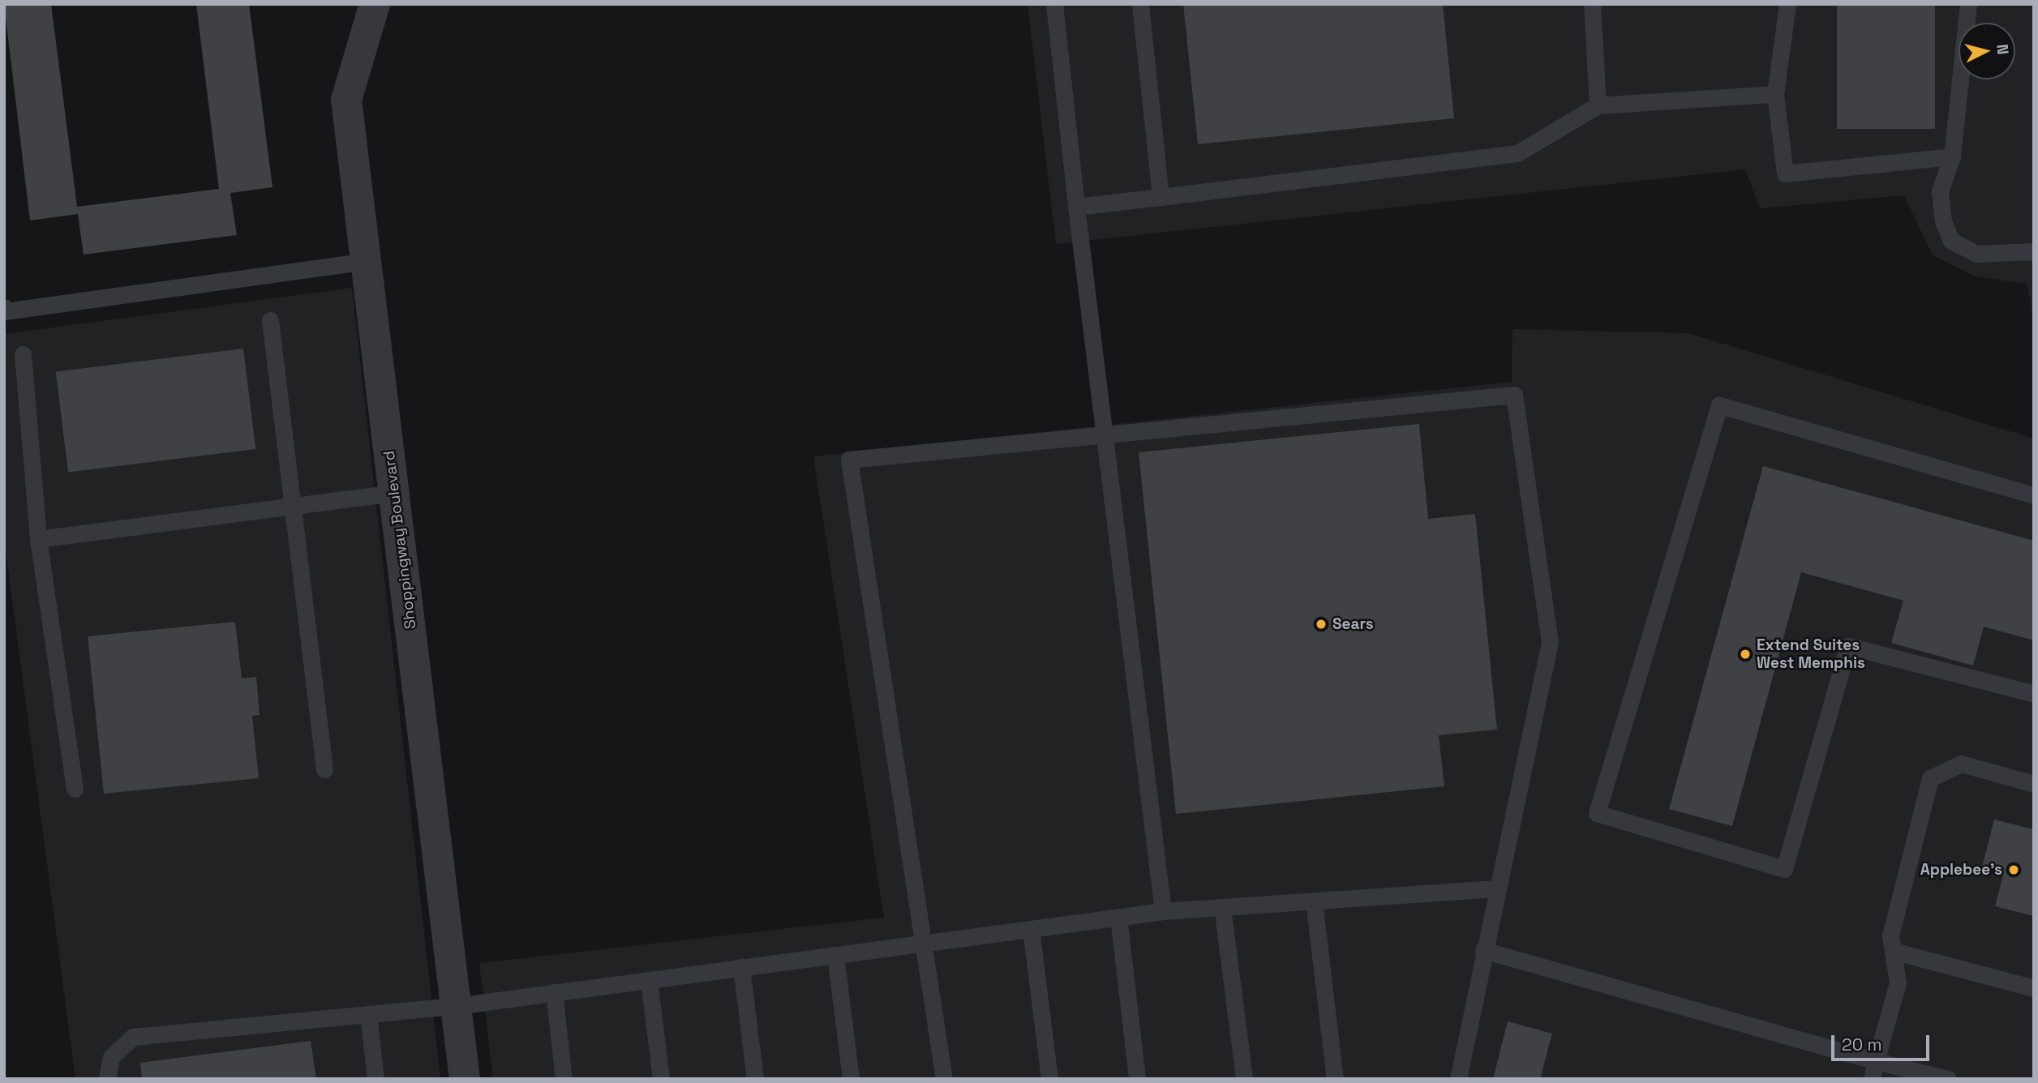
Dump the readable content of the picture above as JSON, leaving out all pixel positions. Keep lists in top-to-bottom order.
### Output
{
  "streets": {
    "street": ["Shoppingway Boulevard"]
  },
  "places": ["Sears", "Extend Suites West Memphis", "Applebee's"],
  "scale_bar": "20 m",
  "north": "right"
}
